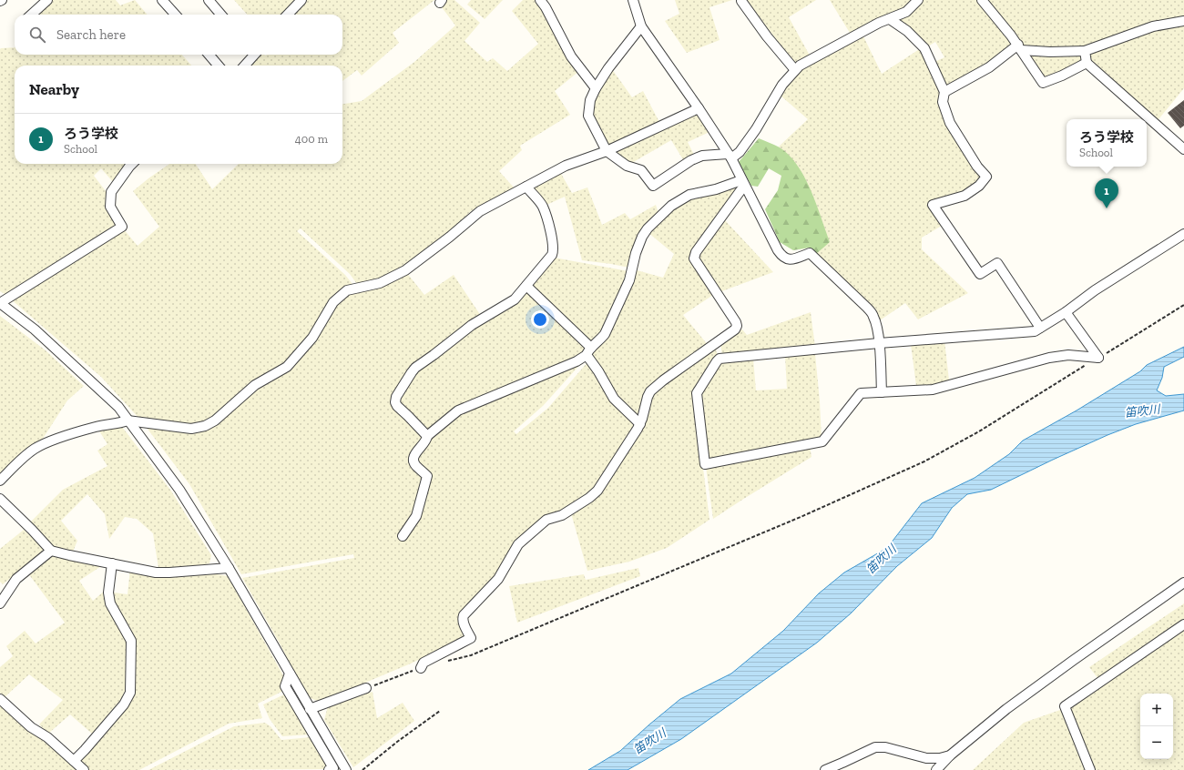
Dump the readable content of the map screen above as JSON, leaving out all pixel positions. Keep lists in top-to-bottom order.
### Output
{
  "water": ["笛吹川"],
  "page": {
    "search": "Search here",
    "heading": "Nearby",
    "list": [
      {
        "mark": "1",
        "name": "ろう学校",
        "note": "School",
        "value": "400 m"
      }
    ],
    "popup": ["ろう学校", "School"],
    "pins": "1",
    "map_buttons": ["+", "−"]
  }
}
